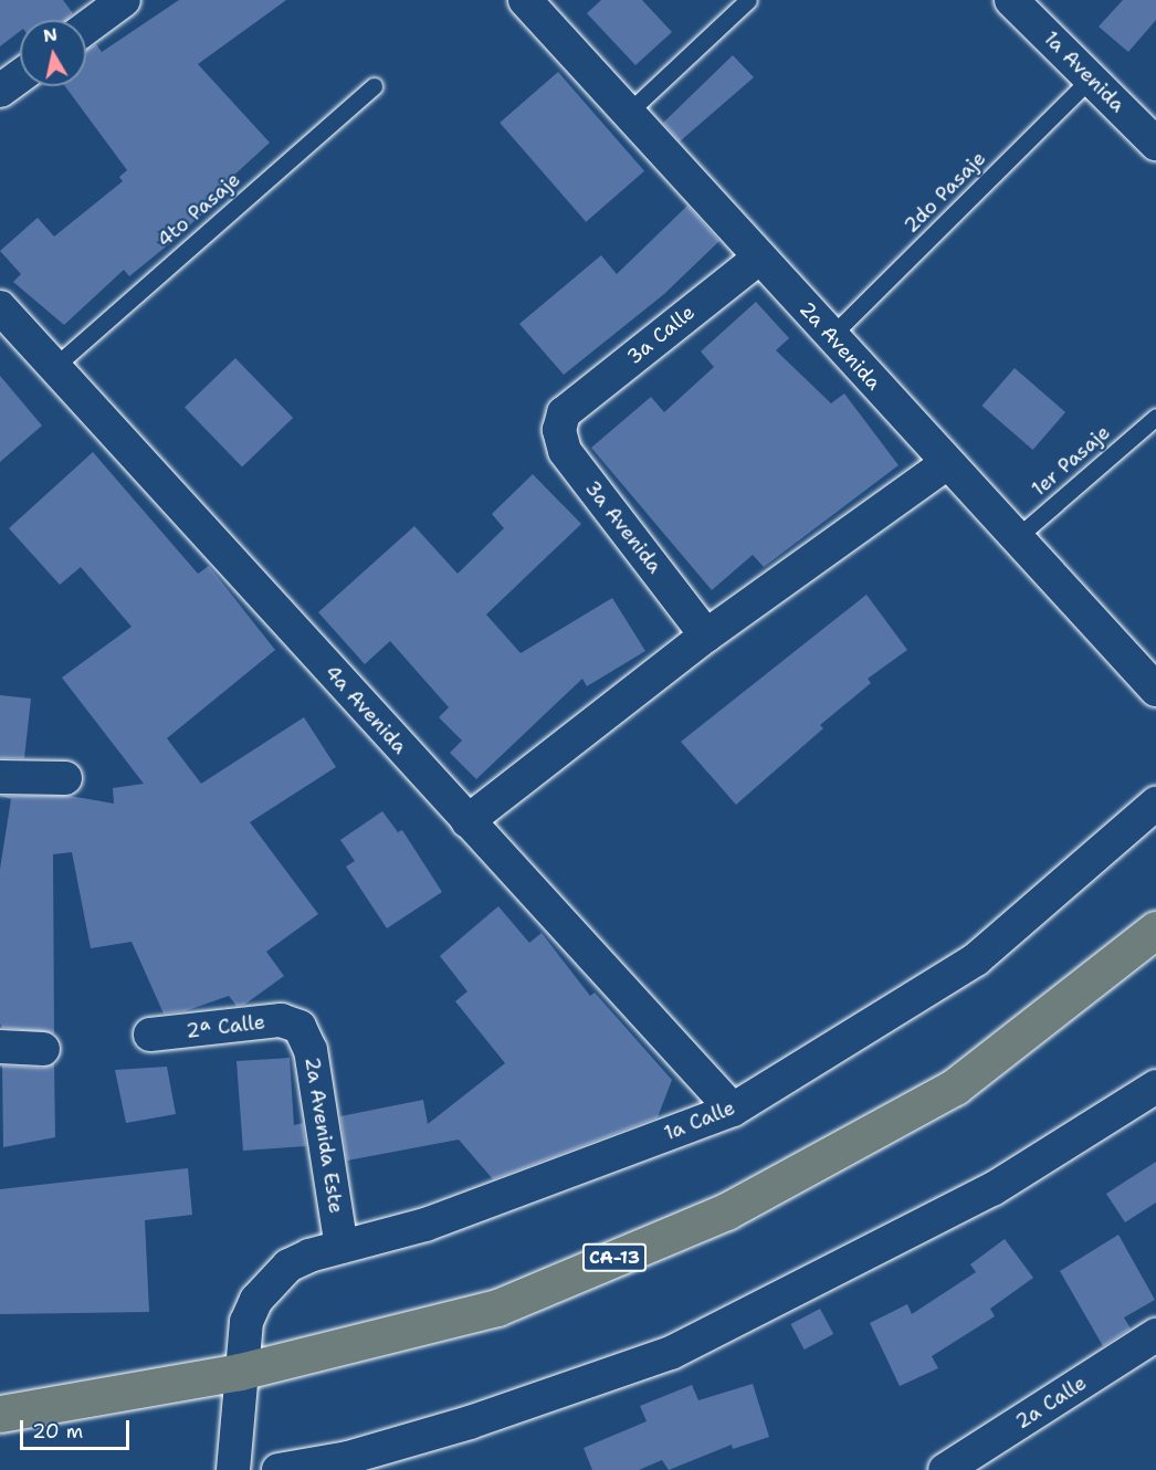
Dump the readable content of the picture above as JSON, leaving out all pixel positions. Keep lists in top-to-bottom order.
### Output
{
  "streets": {
    "main road": ["CA-13"],
    "street": [
      "1a Avenida",
      "3a Calle",
      "2a Avenida",
      "3a Avenida",
      "4a Avenida",
      "2ª Calle",
      "1a Calle",
      "2a Avenida Este",
      "2a Calle"
    ],
    "lane": ["2do Pasaje", "4to Pasaje", "1er Pasaje"]
  },
  "crossings": [
    ["1a Avenida", "2do Pasaje"],
    ["2do Pasaje", "2a Avenida"],
    ["4to Pasaje", "4a Avenida"],
    ["3a Calle", "2a Avenida"],
    ["3a Calle", "3a Avenida"],
    ["2a Avenida", "1er Pasaje"],
    ["4a Avenida", "1a Calle"],
    ["2ª Calle", "2a Avenida Este"],
    ["1a Calle", "2a Avenida Este"],
    ["1a Calle", "CA-13"]
  ],
  "scale_bar": "20 m",
  "north": "top"
}
